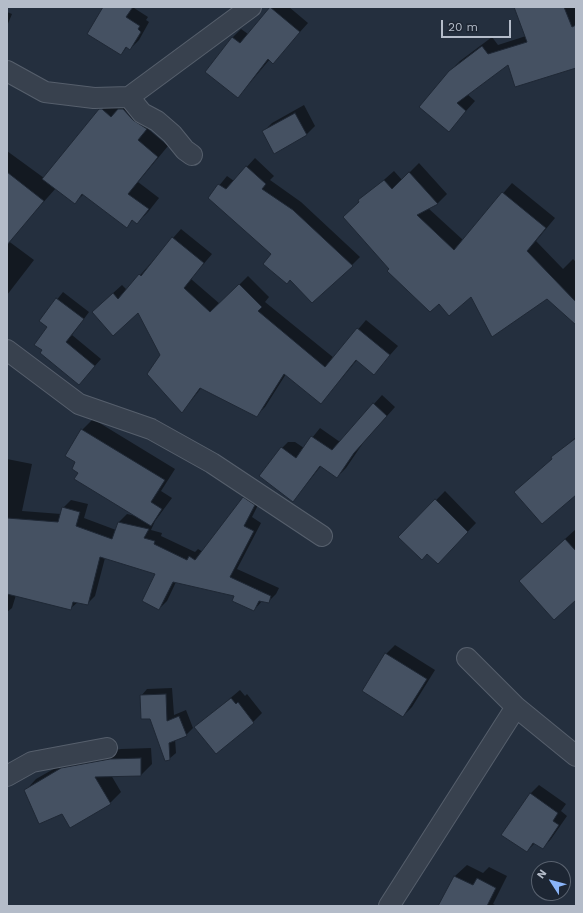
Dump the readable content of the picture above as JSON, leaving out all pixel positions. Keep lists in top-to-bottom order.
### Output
{
  "scale_bar": "20 m",
  "north": "top left"
}
